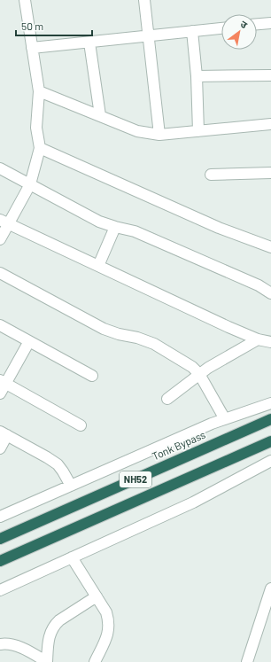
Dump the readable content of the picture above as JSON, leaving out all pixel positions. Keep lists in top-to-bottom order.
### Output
{
  "streets": {
    "highway": ["Tonk Bypass", "NH52"]
  },
  "scale_bar": "50 m",
  "north": "top right"
}
